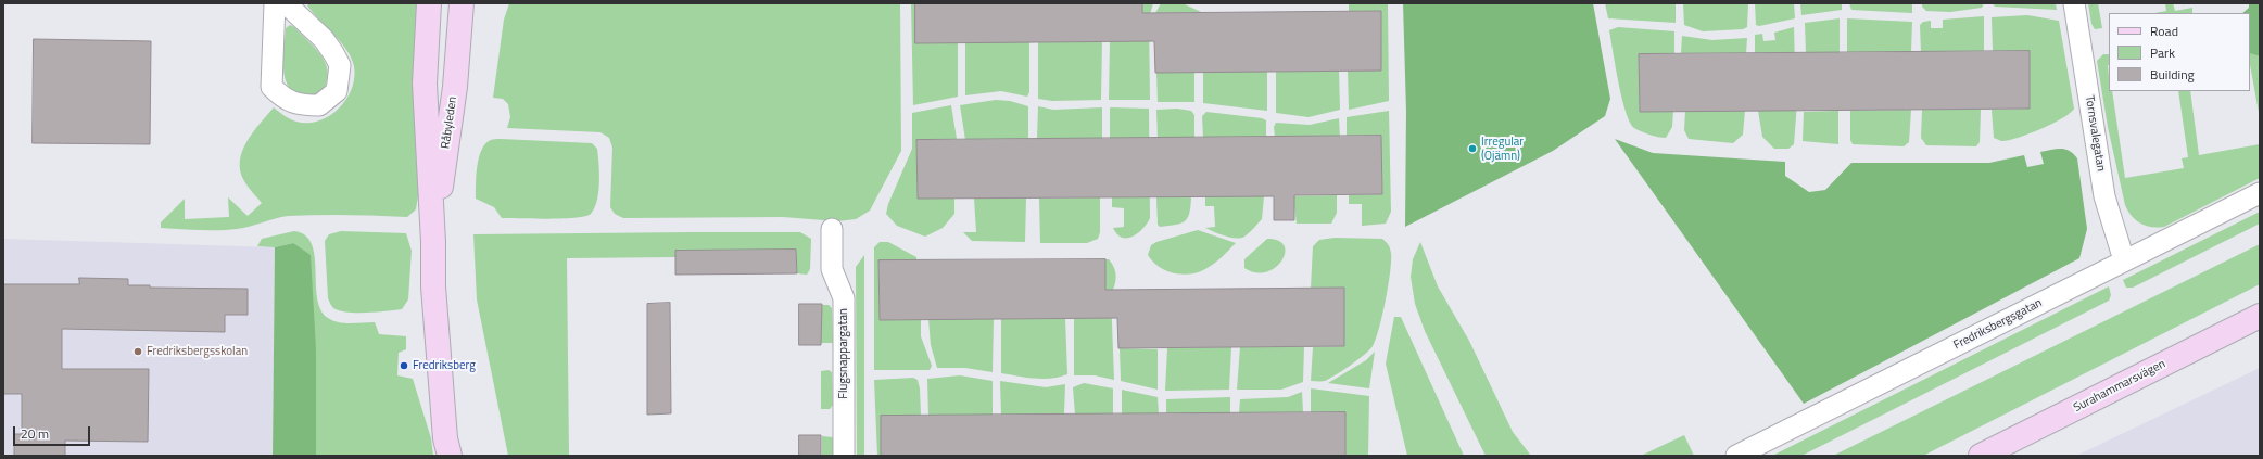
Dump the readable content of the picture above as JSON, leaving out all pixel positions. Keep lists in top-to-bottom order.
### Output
{
  "streets": {
    "main road": ["Råbyleden", "Surahammarsvägen"],
    "street": ["Tornsvalegatan", "Fredriksbergsgatan", "Flugsnappargatan"]
  },
  "crossings": [
    ["Tornsvalegatan", "Fredriksbergsgatan"]
  ],
  "places": ["Irregular (Ojämn)", "Fredriksbergsskolan", "Fredriksberg"],
  "legend": ["Road", "Park", "Building"],
  "scale_bar": "20 m"
}
